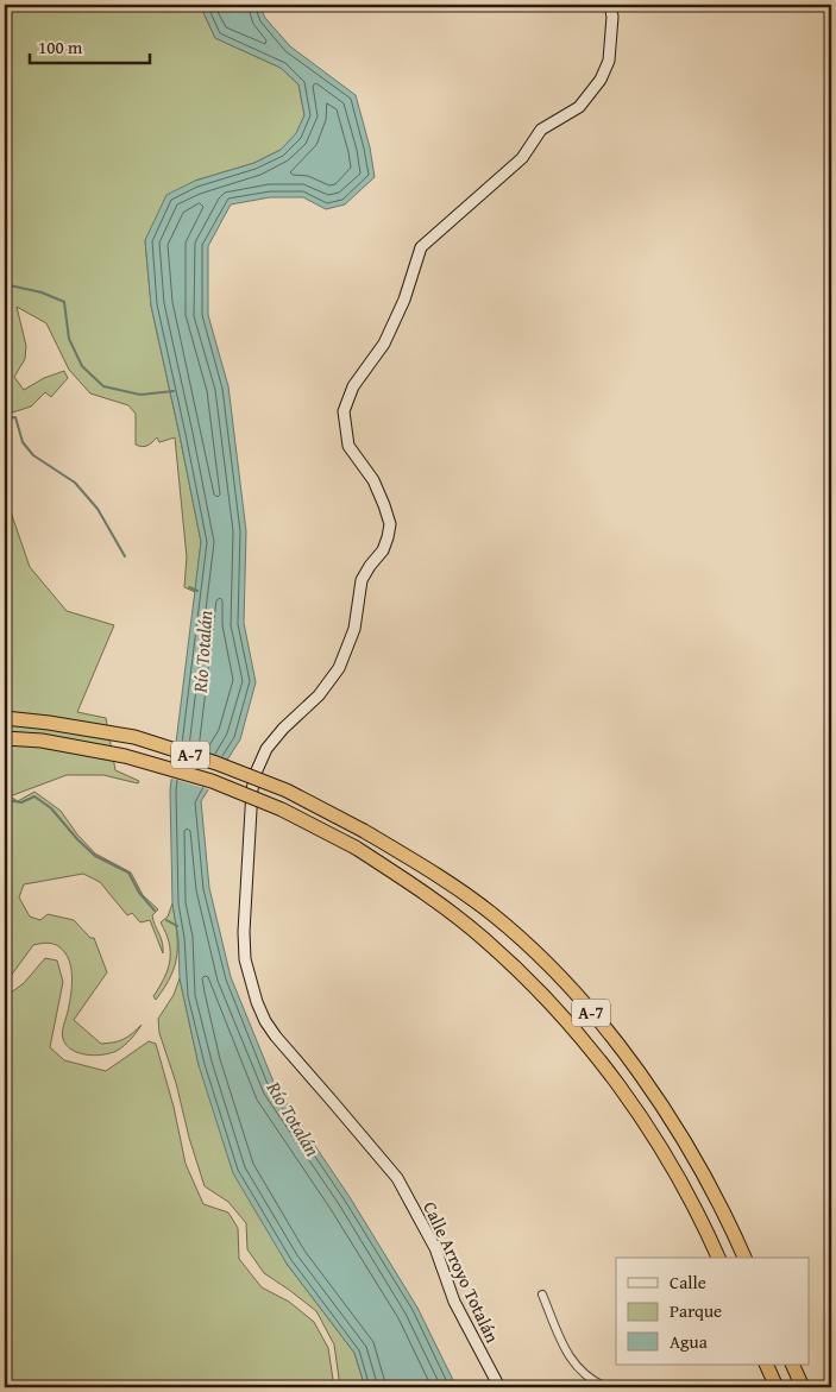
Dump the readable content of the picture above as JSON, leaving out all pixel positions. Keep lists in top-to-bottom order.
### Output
{
  "streets": {
    "highway": ["A-7"],
    "street": ["Calle Arroyo Totalán"]
  },
  "water": ["Río Totalán"],
  "legend": ["Calle", "Parque", "Agua"],
  "scale_bar": "100 m"
}
